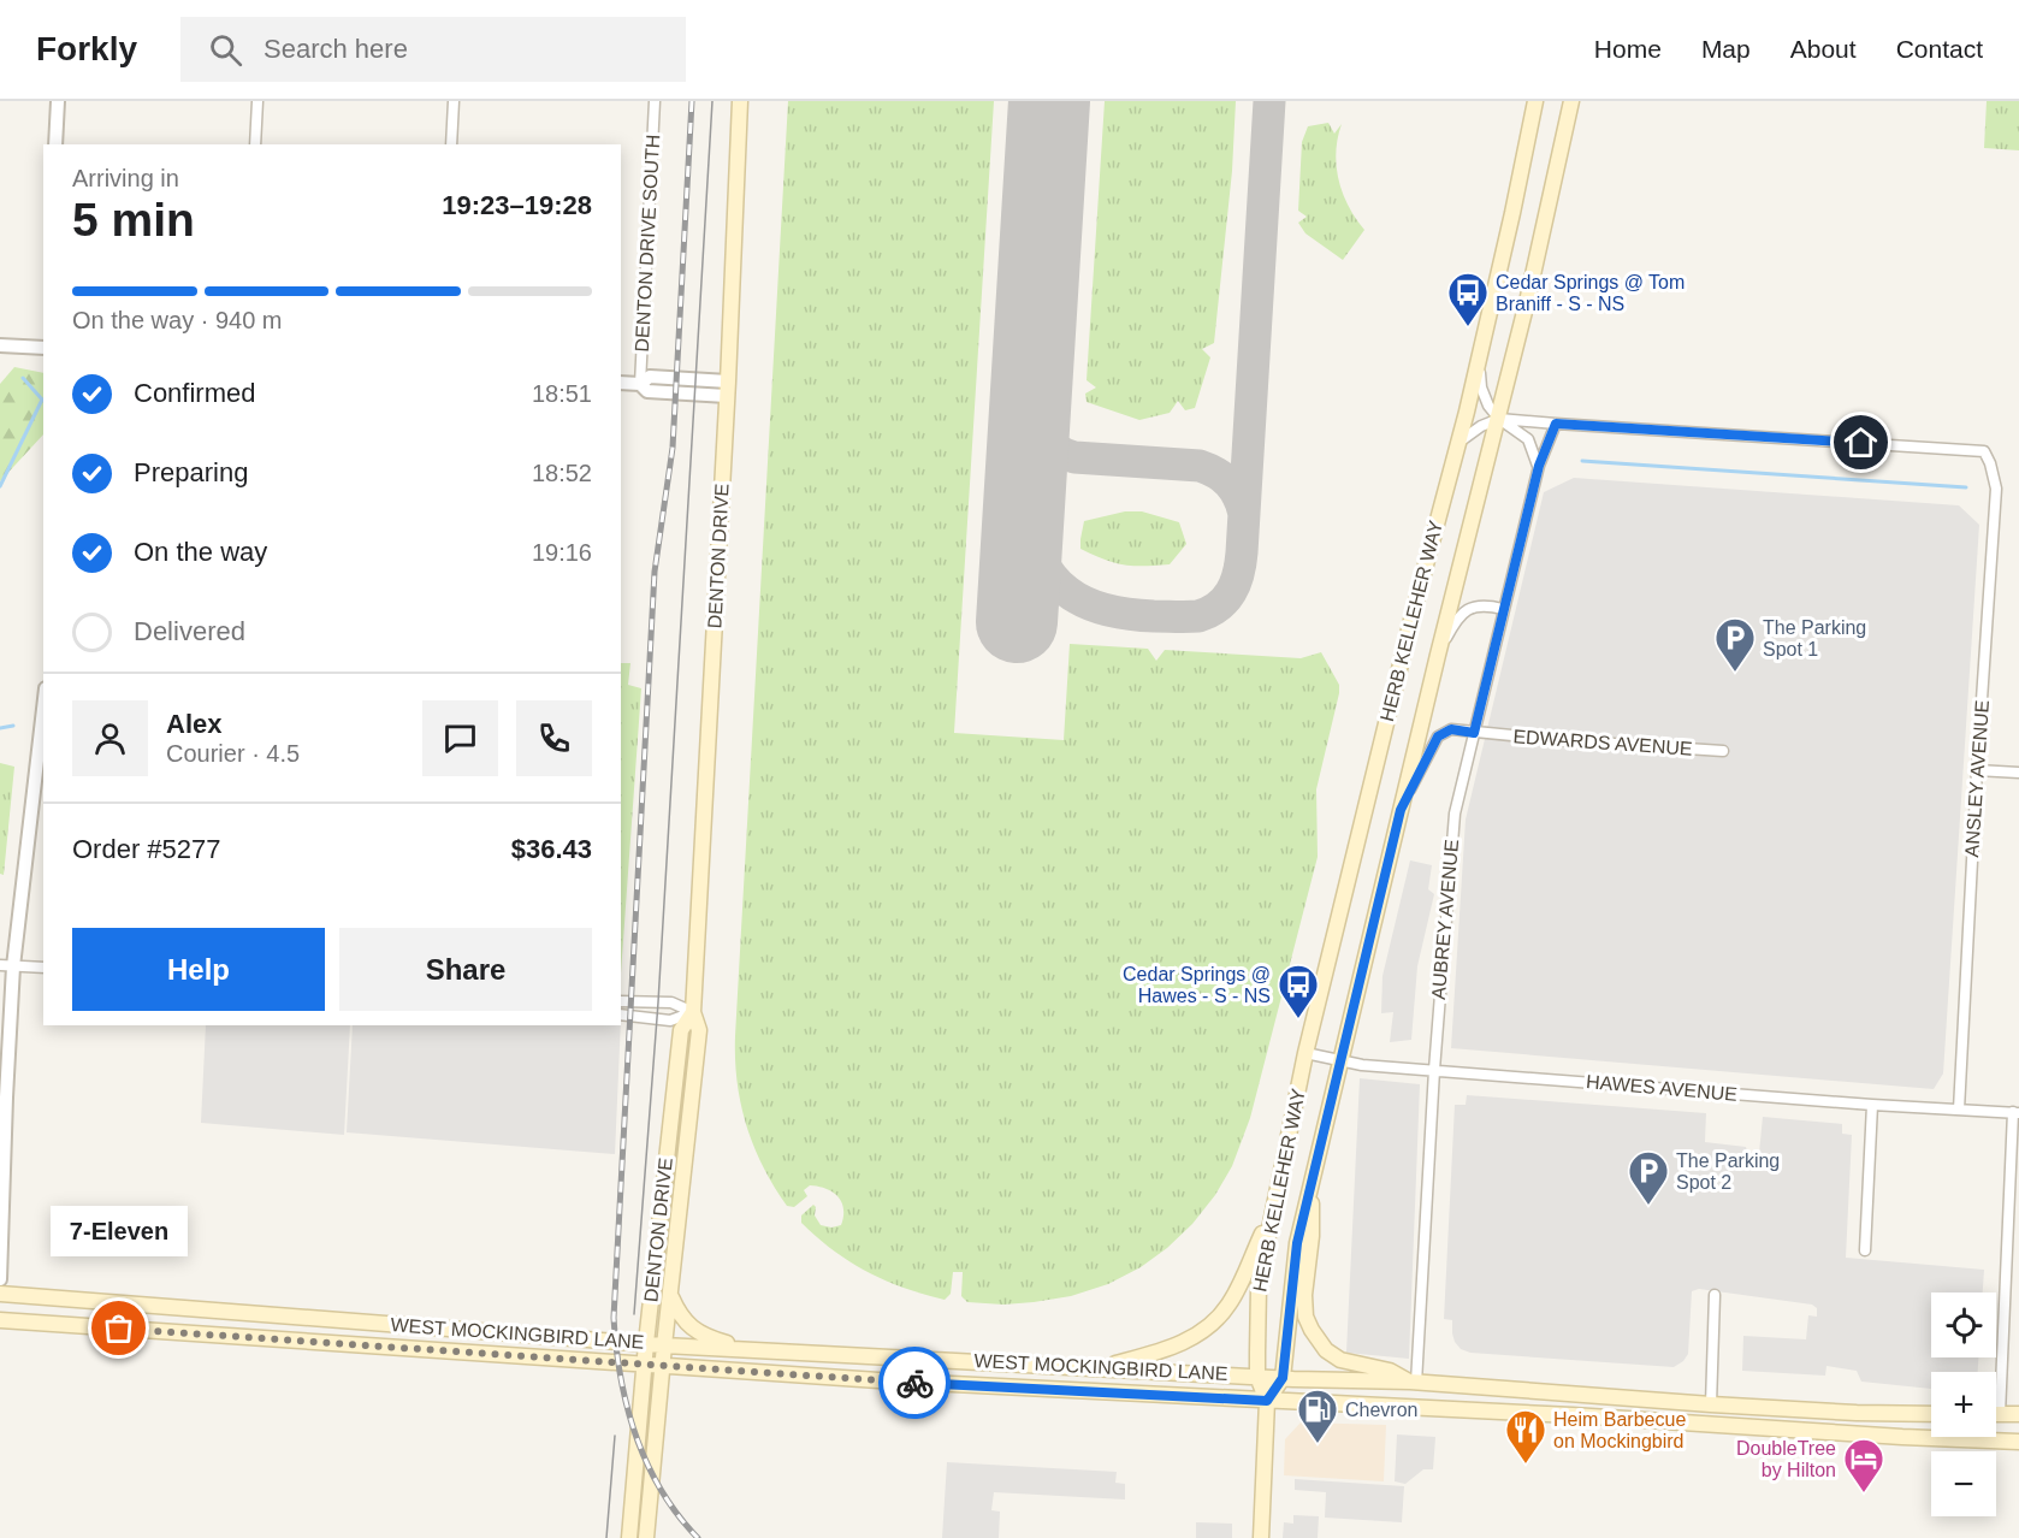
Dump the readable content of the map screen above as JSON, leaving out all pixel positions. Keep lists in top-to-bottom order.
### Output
{
  "streets": {
    "main road": ["DENTON DRIVE", "HERB KELLEHER WAY", "WEST MOCKINGBIRD LANE"],
    "street": [
      "DENTON DRIVE SOUTH",
      "EDWARDS AVENUE",
      "ANSLEY AVENUE",
      "AUBREY AVENUE",
      "HAWES AVENUE"
    ]
  },
  "crossings": [
    ["DENTON DRIVE", "WEST MOCKINGBIRD LANE"],
    ["HERB KELLEHER WAY", "EDWARDS AVENUE"],
    ["HERB KELLEHER WAY", "HAWES AVENUE"],
    ["HERB KELLEHER WAY", "WEST MOCKINGBIRD LANE"],
    ["EDWARDS AVENUE", "AUBREY AVENUE"],
    ["ANSLEY AVENUE", "AUBREY AVENUE"],
    ["ANSLEY AVENUE", "HAWES AVENUE"],
    ["AUBREY AVENUE", "HAWES AVENUE"],
    ["AUBREY AVENUE", "WEST MOCKINGBIRD LANE"]
  ],
  "places": {
    "bus stop": ["Cedar Springs @ Tom Braniff - S - NS", "Cedar Springs @ Hawes - S - NS"],
    "parking": ["The Parking Spot 1", "The Parking Spot 2"],
    "other": ["7-Eleven"],
    "fuel station": ["Chevron"],
    "restaurant": ["Heim Barbecue on Mockingbird"],
    "hotel": ["DoubleTree by Hilton"]
  },
  "page": {
    "header": "Forkly",
    "search": "Search here",
    "nav": [
      "Home",
      "Map",
      "About",
      "Contact"
    ],
    "heading": ["5 min", "Arriving in", "19:23–19:28"],
    "panel": [
      "Alex",
      "Courier · 4.5",
      "Order #5277",
      "$36.43"
    ],
    "bar": "On the way · 940 m",
    "list": [
      ["Confirmed", "18:51"],
      ["Preparing", "18:52"],
      ["On the way", "19:16"],
      "Delivered"
    ],
    "buttons": ["Help", "Share"],
    "bubble": "7-Eleven",
    "map_buttons": ["+", "−"]
  }
}
